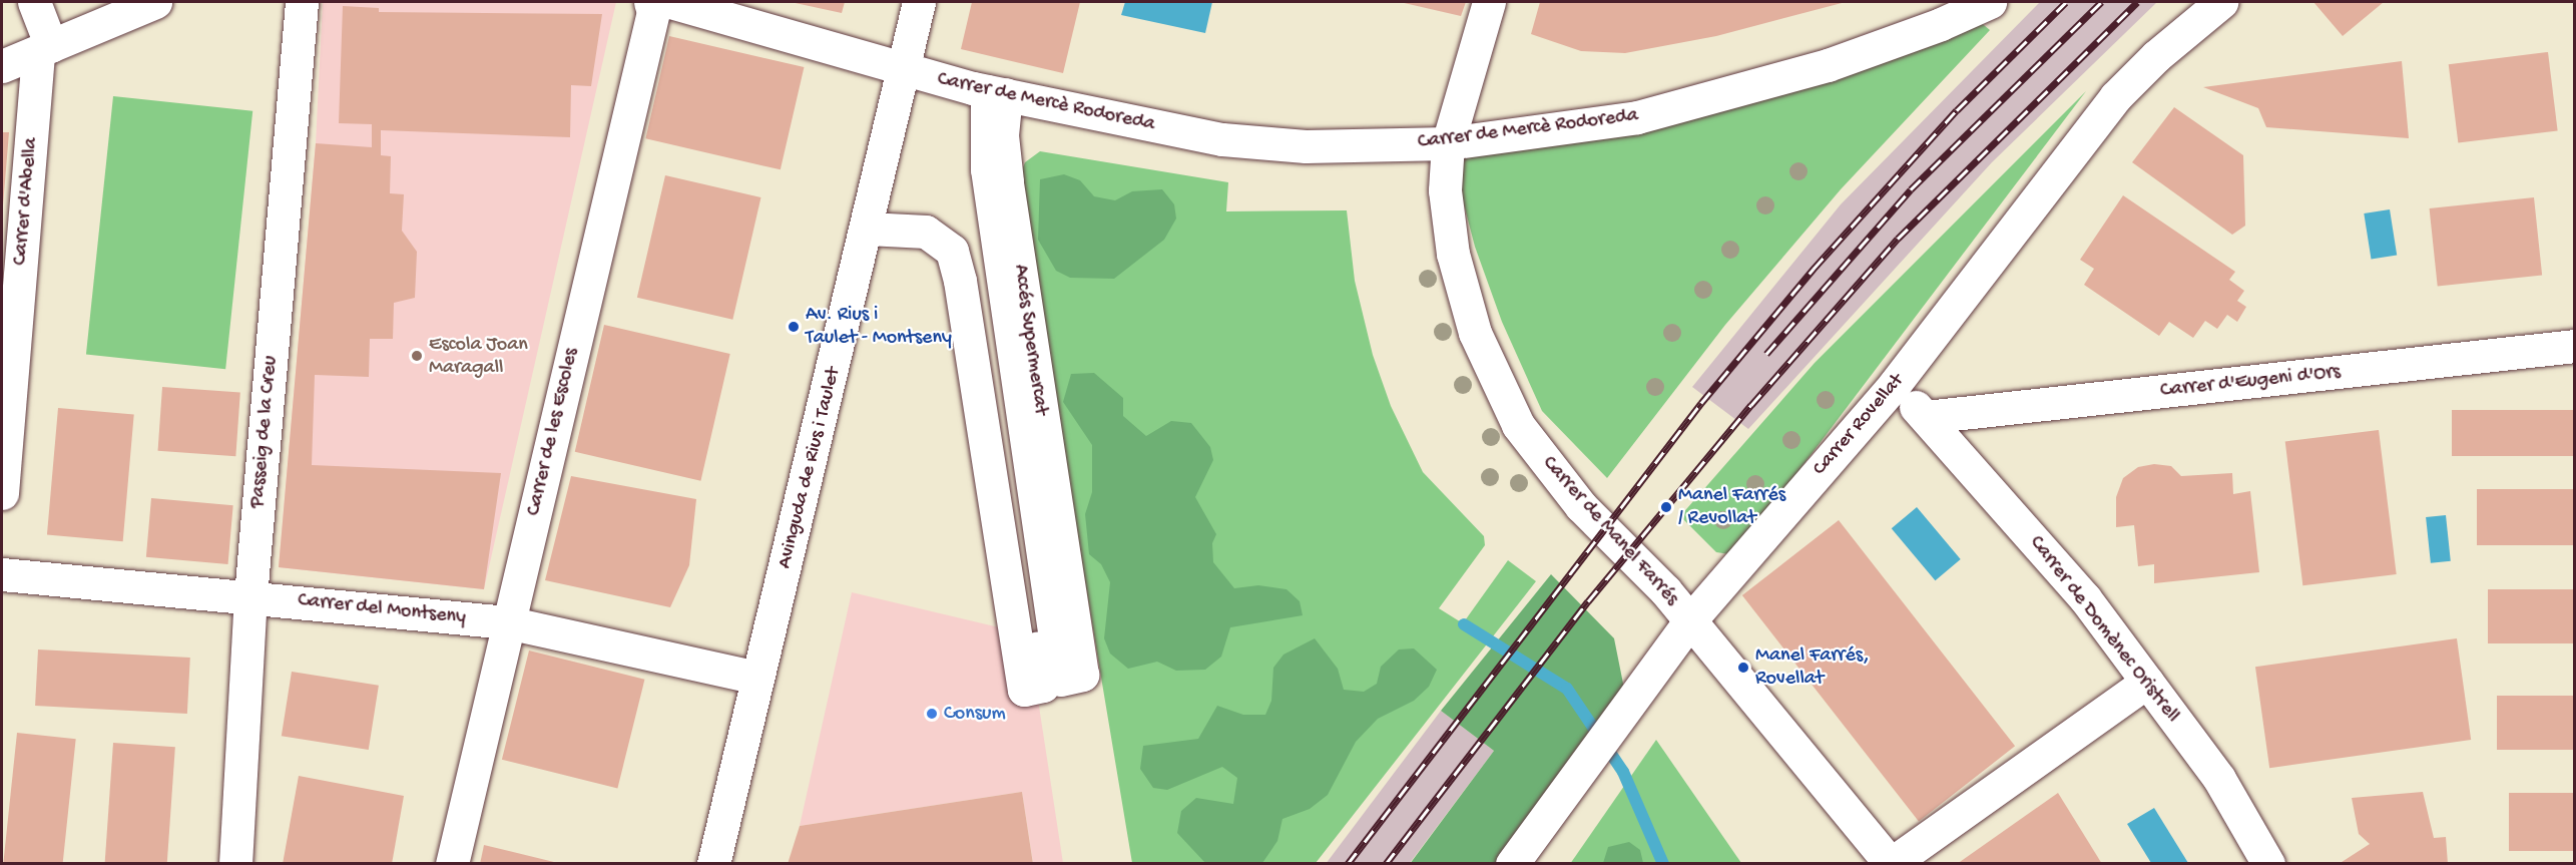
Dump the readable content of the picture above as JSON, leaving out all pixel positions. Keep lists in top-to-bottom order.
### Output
{
  "streets": {
    "street": [
      "Carrer de Mercè Rodoreda",
      "Carrer d'Abella",
      "Accés Supermercat",
      "Carrer d'Eugeni d'Ors",
      "Carrer Rovellat",
      "Passeig de la Creu",
      "Carrer de les Escoles",
      "Avinguda de Rius i Taulet",
      "Carrer de Manel Farrés",
      "Carrer del Montseny",
      "Carrer de Domènec Oristrell"
    ]
  },
  "crossings": [
    ["Carrer de Mercè Rodoreda", "Accés Supermercat"],
    ["Carrer de Mercè Rodoreda", "Avinguda de Rius i Taulet"],
    ["Carrer de Mercè Rodoreda", "Carrer de Manel Farrés"],
    ["Carrer d'Eugeni d'Ors", "Carrer de Domènec Oristrell"],
    ["Carrer Rovellat", "Carrer de Manel Farrés"],
    ["Carrer Rovellat", "Carrer de Domènec Oristrell"],
    ["Passeig de la Creu", "Carrer del Montseny"],
    ["Carrer de les Escoles", "Carrer del Montseny"],
    ["Avinguda de Rius i Taulet", "Carrer del Montseny"]
  ],
  "places": [
    "Av. Rius i Taulet - Montseny",
    "Escola Joan Maragall",
    "Manel Farrés / Revollat",
    "Manel Farrés, Rovellat",
    "Consum"
  ]
}
